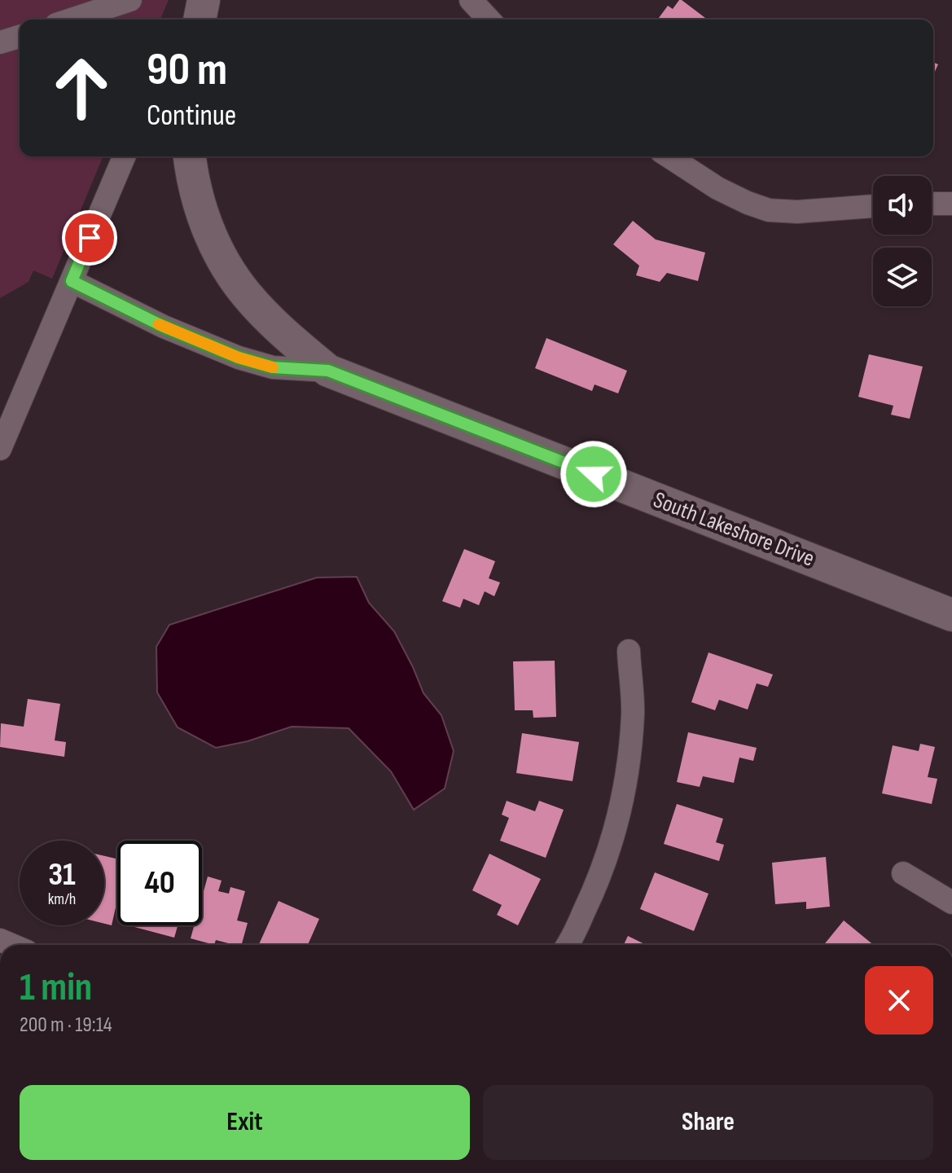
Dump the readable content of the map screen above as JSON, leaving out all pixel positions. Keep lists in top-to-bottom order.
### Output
{
  "streets": {
    "street": ["South Lakeshore Drive"]
  },
  "page": {
    "turn": ["90 m", "Continue"],
    "speed": "31 km/h",
    "limit": "40",
    "heading": ["1 min", "200 m · 19:14"],
    "buttons": ["Exit", "Share"]
  }
}
